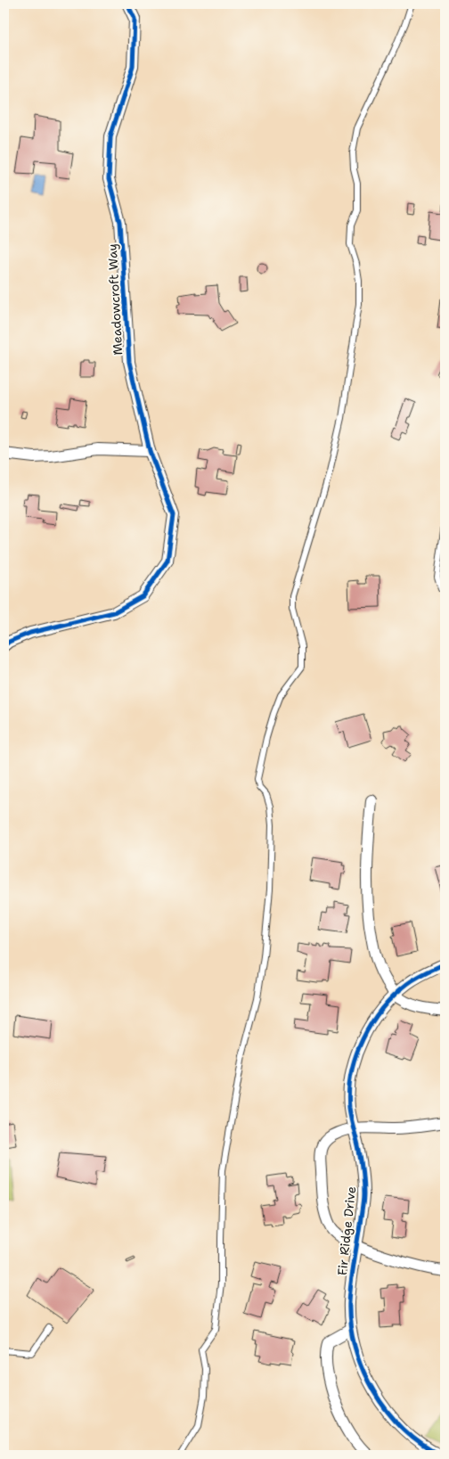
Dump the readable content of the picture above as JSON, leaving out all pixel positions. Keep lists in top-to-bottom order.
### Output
{
  "streets": {
    "street": ["Meadowcroft Way", "Fir Ridge Drive"]
  }
}
